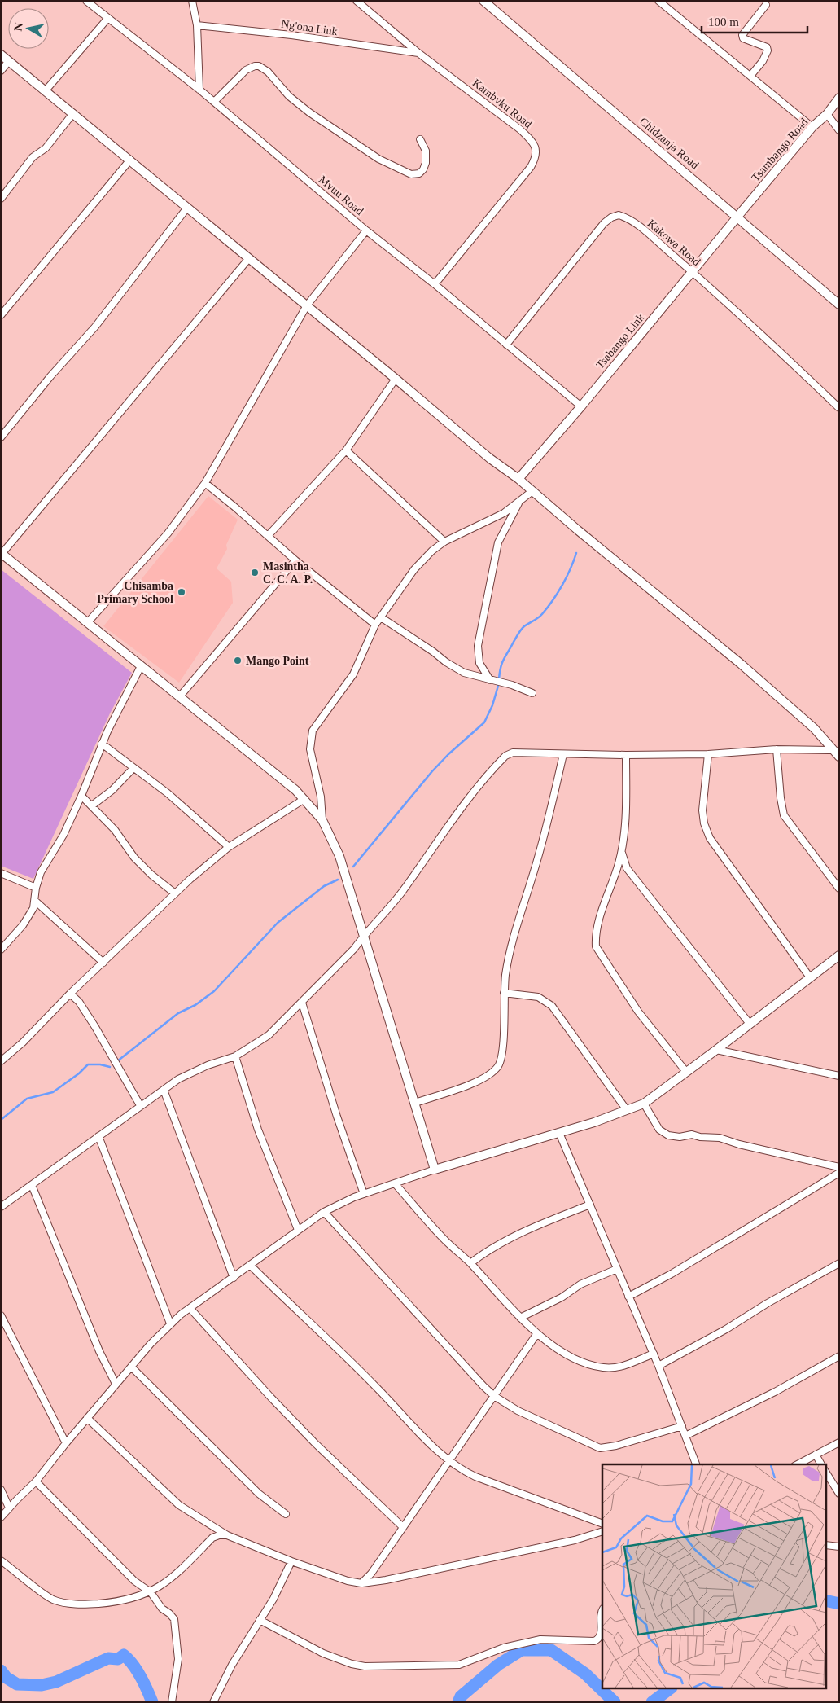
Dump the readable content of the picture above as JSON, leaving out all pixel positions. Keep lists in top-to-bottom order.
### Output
{
  "streets": {
    "street": [
      "Ng'ona Link",
      "Kambvku Road",
      "Chidzanja Road",
      "Tsambango Road",
      "Mvuu Road",
      "Kakowa Road",
      "Tsabango Link"
    ]
  },
  "crossings": [
    ["Ng'ona Link", "Kambvku Road"],
    ["Kambvku Road", "Mvuu Road"],
    ["Chidzanja Road", "Tsambango Road"],
    ["Chidzanja Road", "Tsabango Link"],
    ["Tsambango Road", "Tsabango Link"],
    ["Mvuu Road", "Kakowa Road"],
    ["Mvuu Road", "Tsabango Link"],
    ["Kakowa Road", "Tsabango Link"]
  ],
  "places": ["Masintha C. C. A. P.", "Chisamba Primary School", "Mango Point"],
  "scale_bar": "100 m",
  "north": "left"
}
